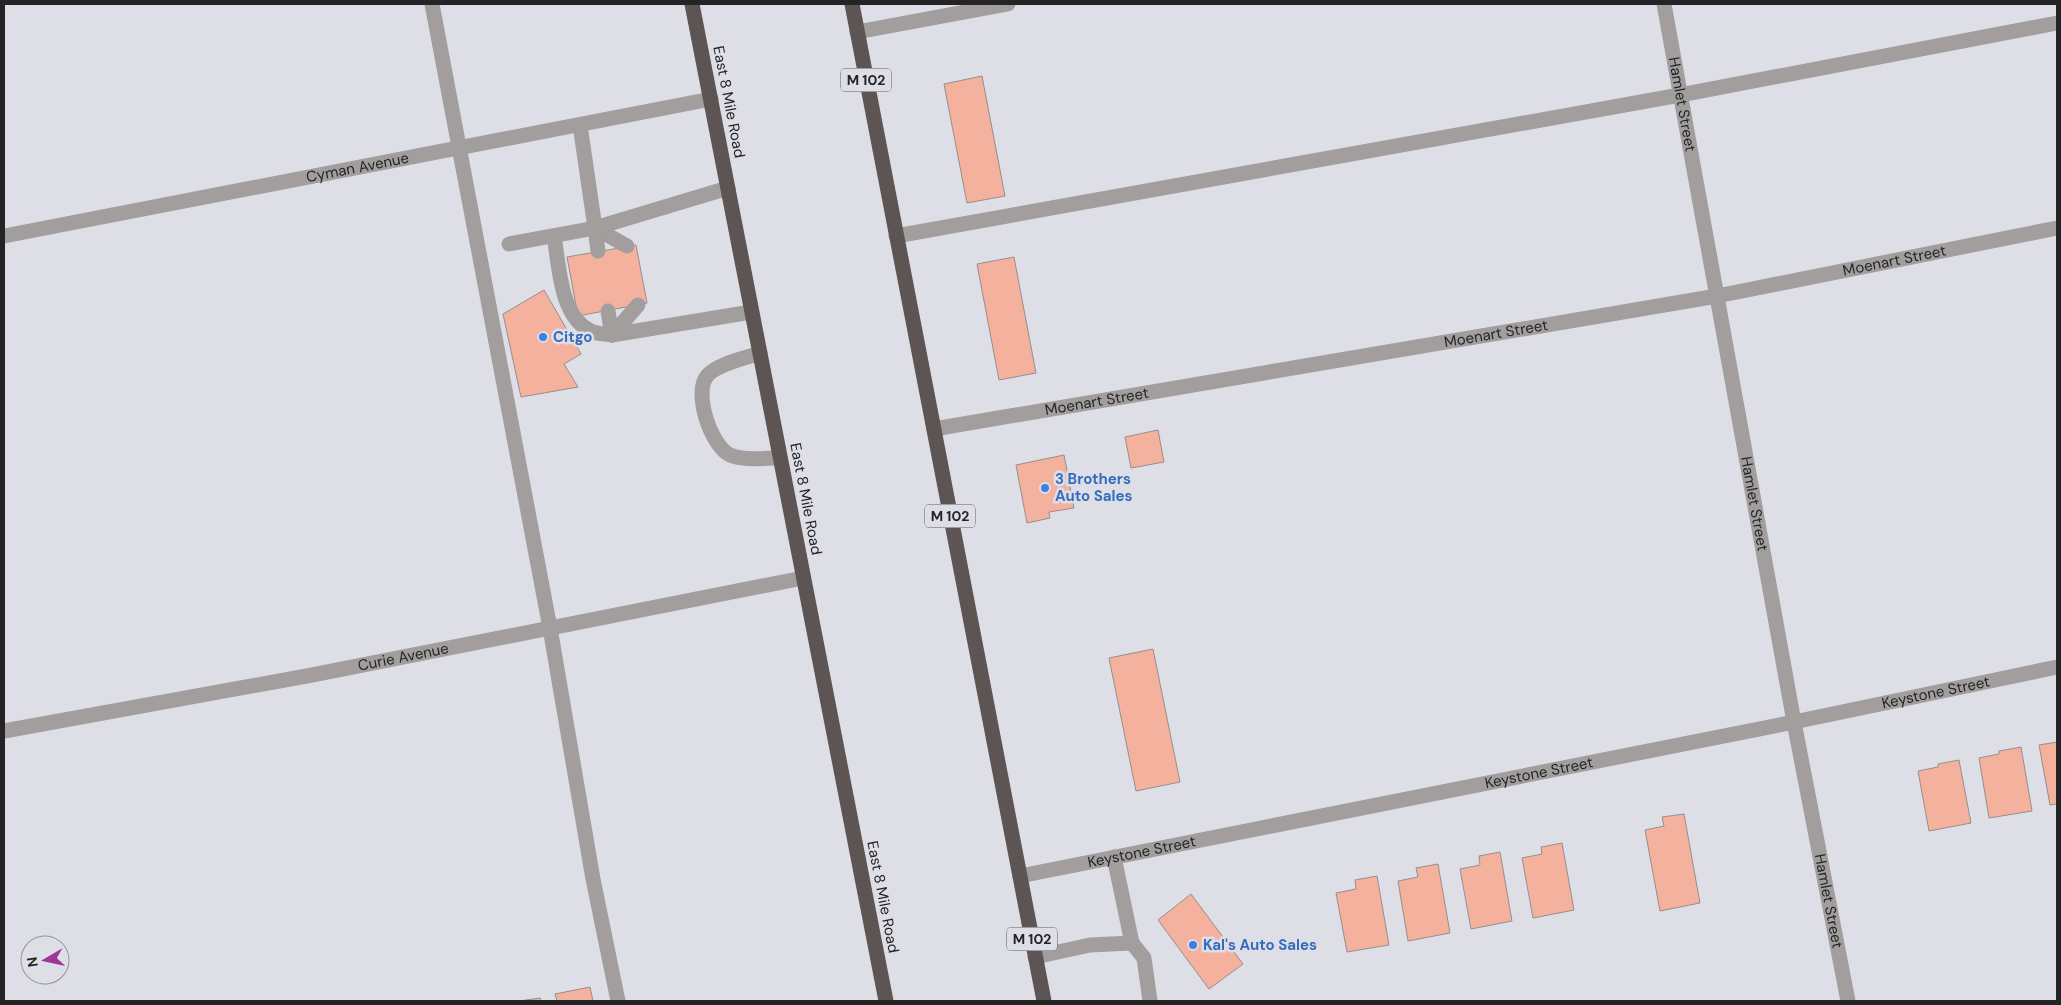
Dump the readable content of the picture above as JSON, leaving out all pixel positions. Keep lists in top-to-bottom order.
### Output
{
  "streets": {
    "highway": ["M 102", "East 8 Mile Road"],
    "street": [
      "Hamlet Street",
      "Cyman Avenue",
      "Moenart Street",
      "Curie Avenue",
      "Keystone Street"
    ]
  },
  "crossings": [
    ["M 102", "Moenart Street"],
    ["M 102", "Keystone Street"],
    ["East 8 Mile Road", "Cyman Avenue"],
    ["East 8 Mile Road", "Curie Avenue"],
    ["Hamlet Street", "Moenart Street"],
    ["Hamlet Street", "Keystone Street"]
  ],
  "places": ["Citgo", "3 Brothers Auto Sales", "Kal's Auto Sales"],
  "north": "left"
}
